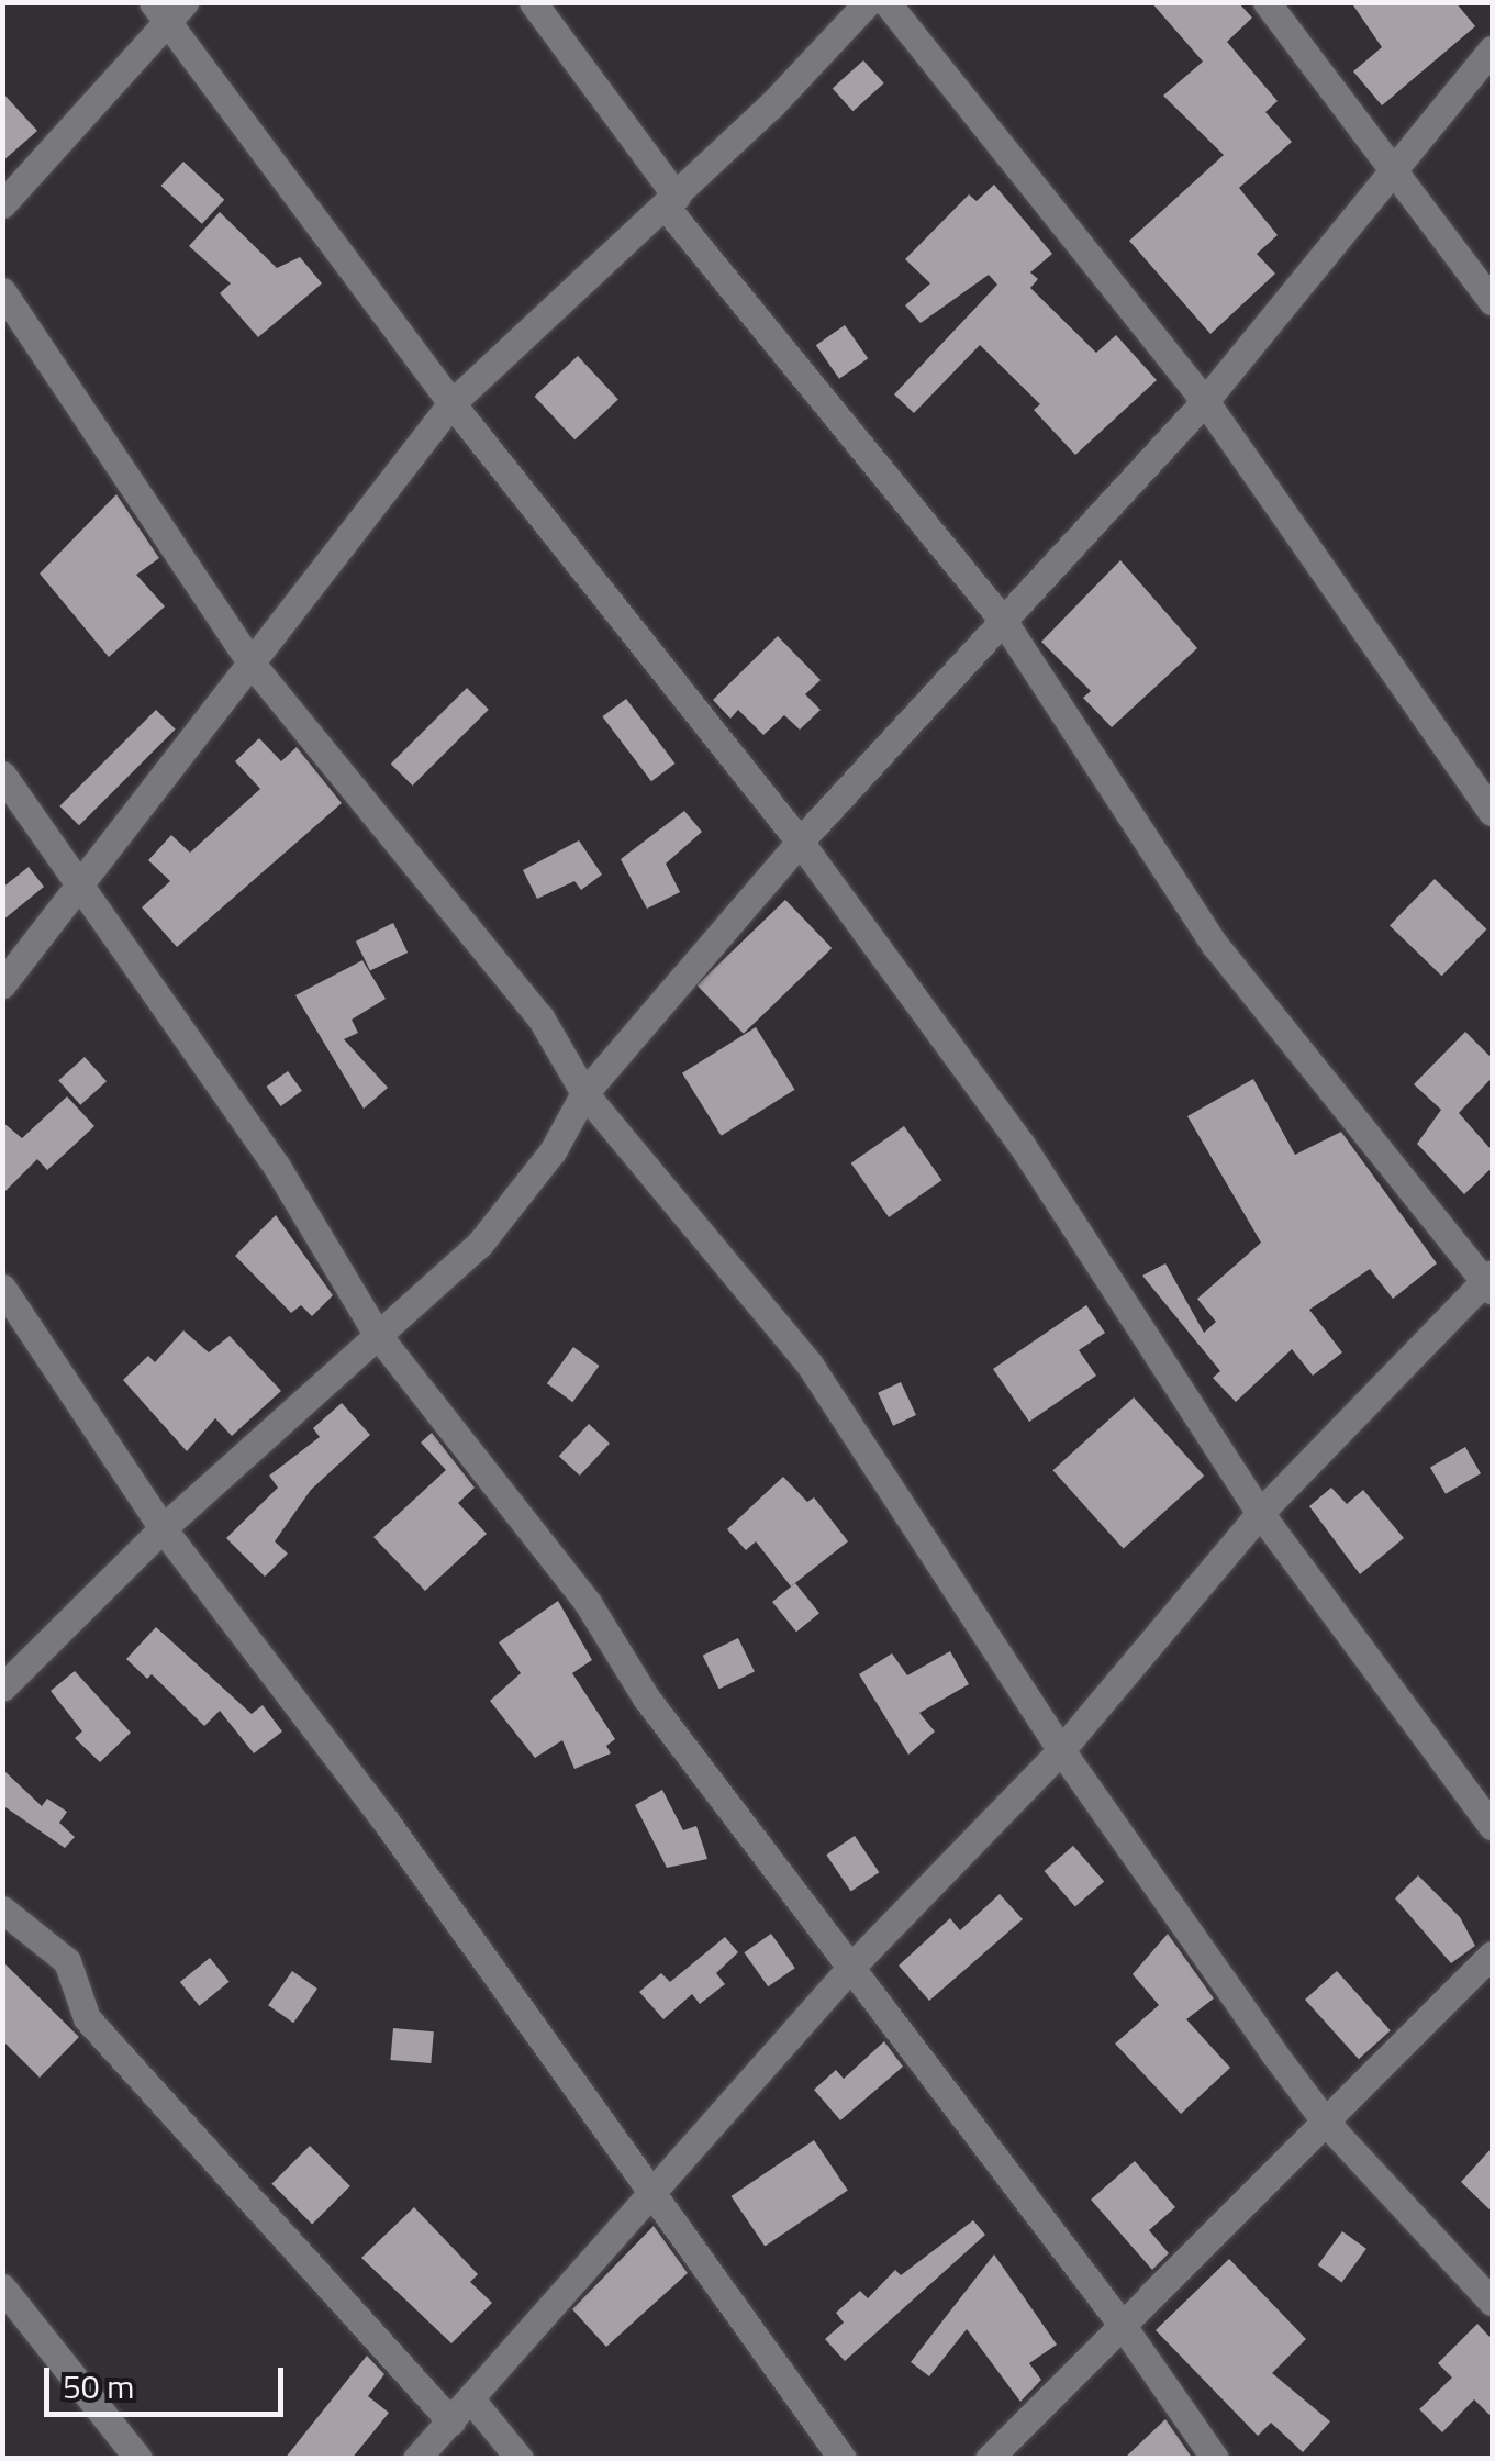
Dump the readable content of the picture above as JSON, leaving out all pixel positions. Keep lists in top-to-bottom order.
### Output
{
  "scale_bar": "50 m"
}
